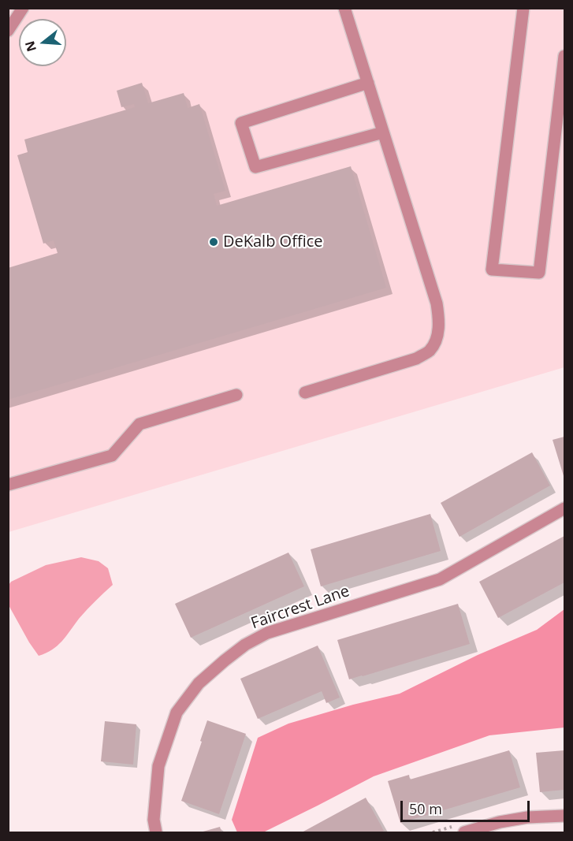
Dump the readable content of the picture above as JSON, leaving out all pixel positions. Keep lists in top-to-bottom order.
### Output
{
  "streets": {
    "street": ["Faircrest Lane"]
  },
  "places": ["DeKalb Office"],
  "scale_bar": "50 m",
  "north": "left"
}
